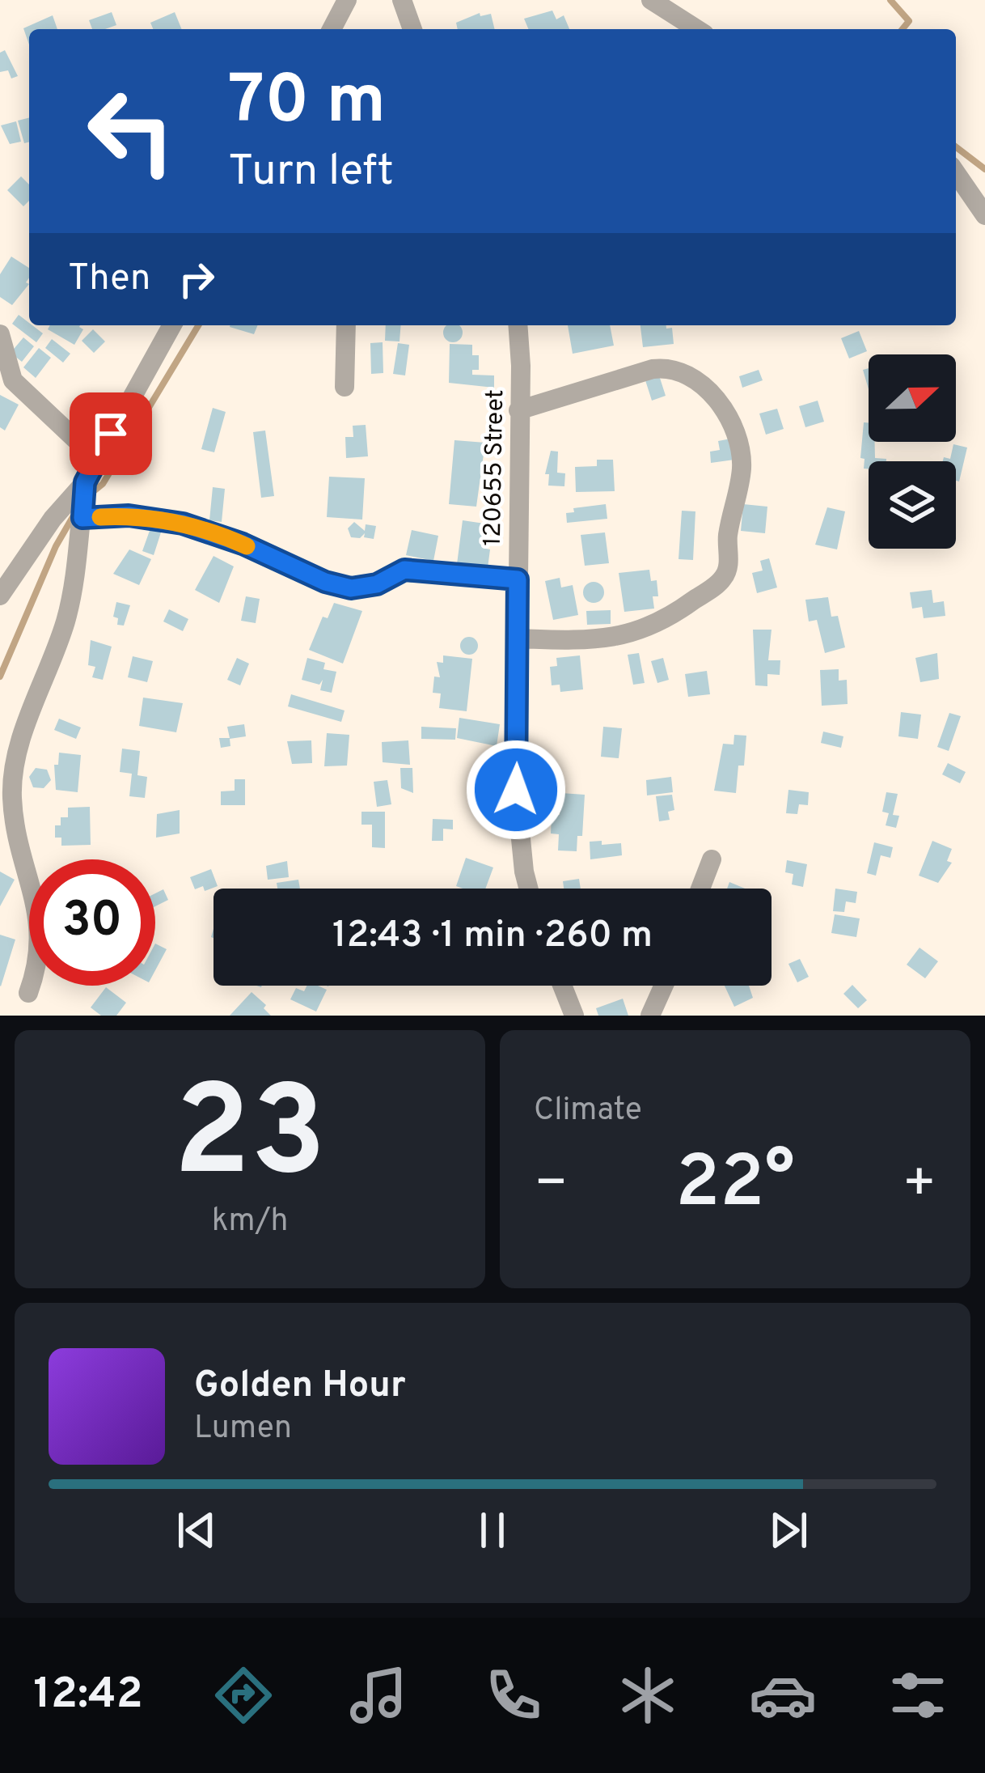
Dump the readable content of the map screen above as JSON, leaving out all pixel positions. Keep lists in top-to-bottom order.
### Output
{
  "streets": {
    "street": ["120655 Street"]
  },
  "north": "right",
  "page": {
    "turn": ["70 m", "Turn left"],
    "then": "Then",
    "limit": "30",
    "trip": "12:43 · 1 min · 260 m",
    "tile": [
      ["23", "km/h"],
      "Climate"
    ],
    "heat": ["−", "22°", "+"],
    "song": ["Golden Hour", "Lumen"],
    "tabs": "12:42"
  }
}
